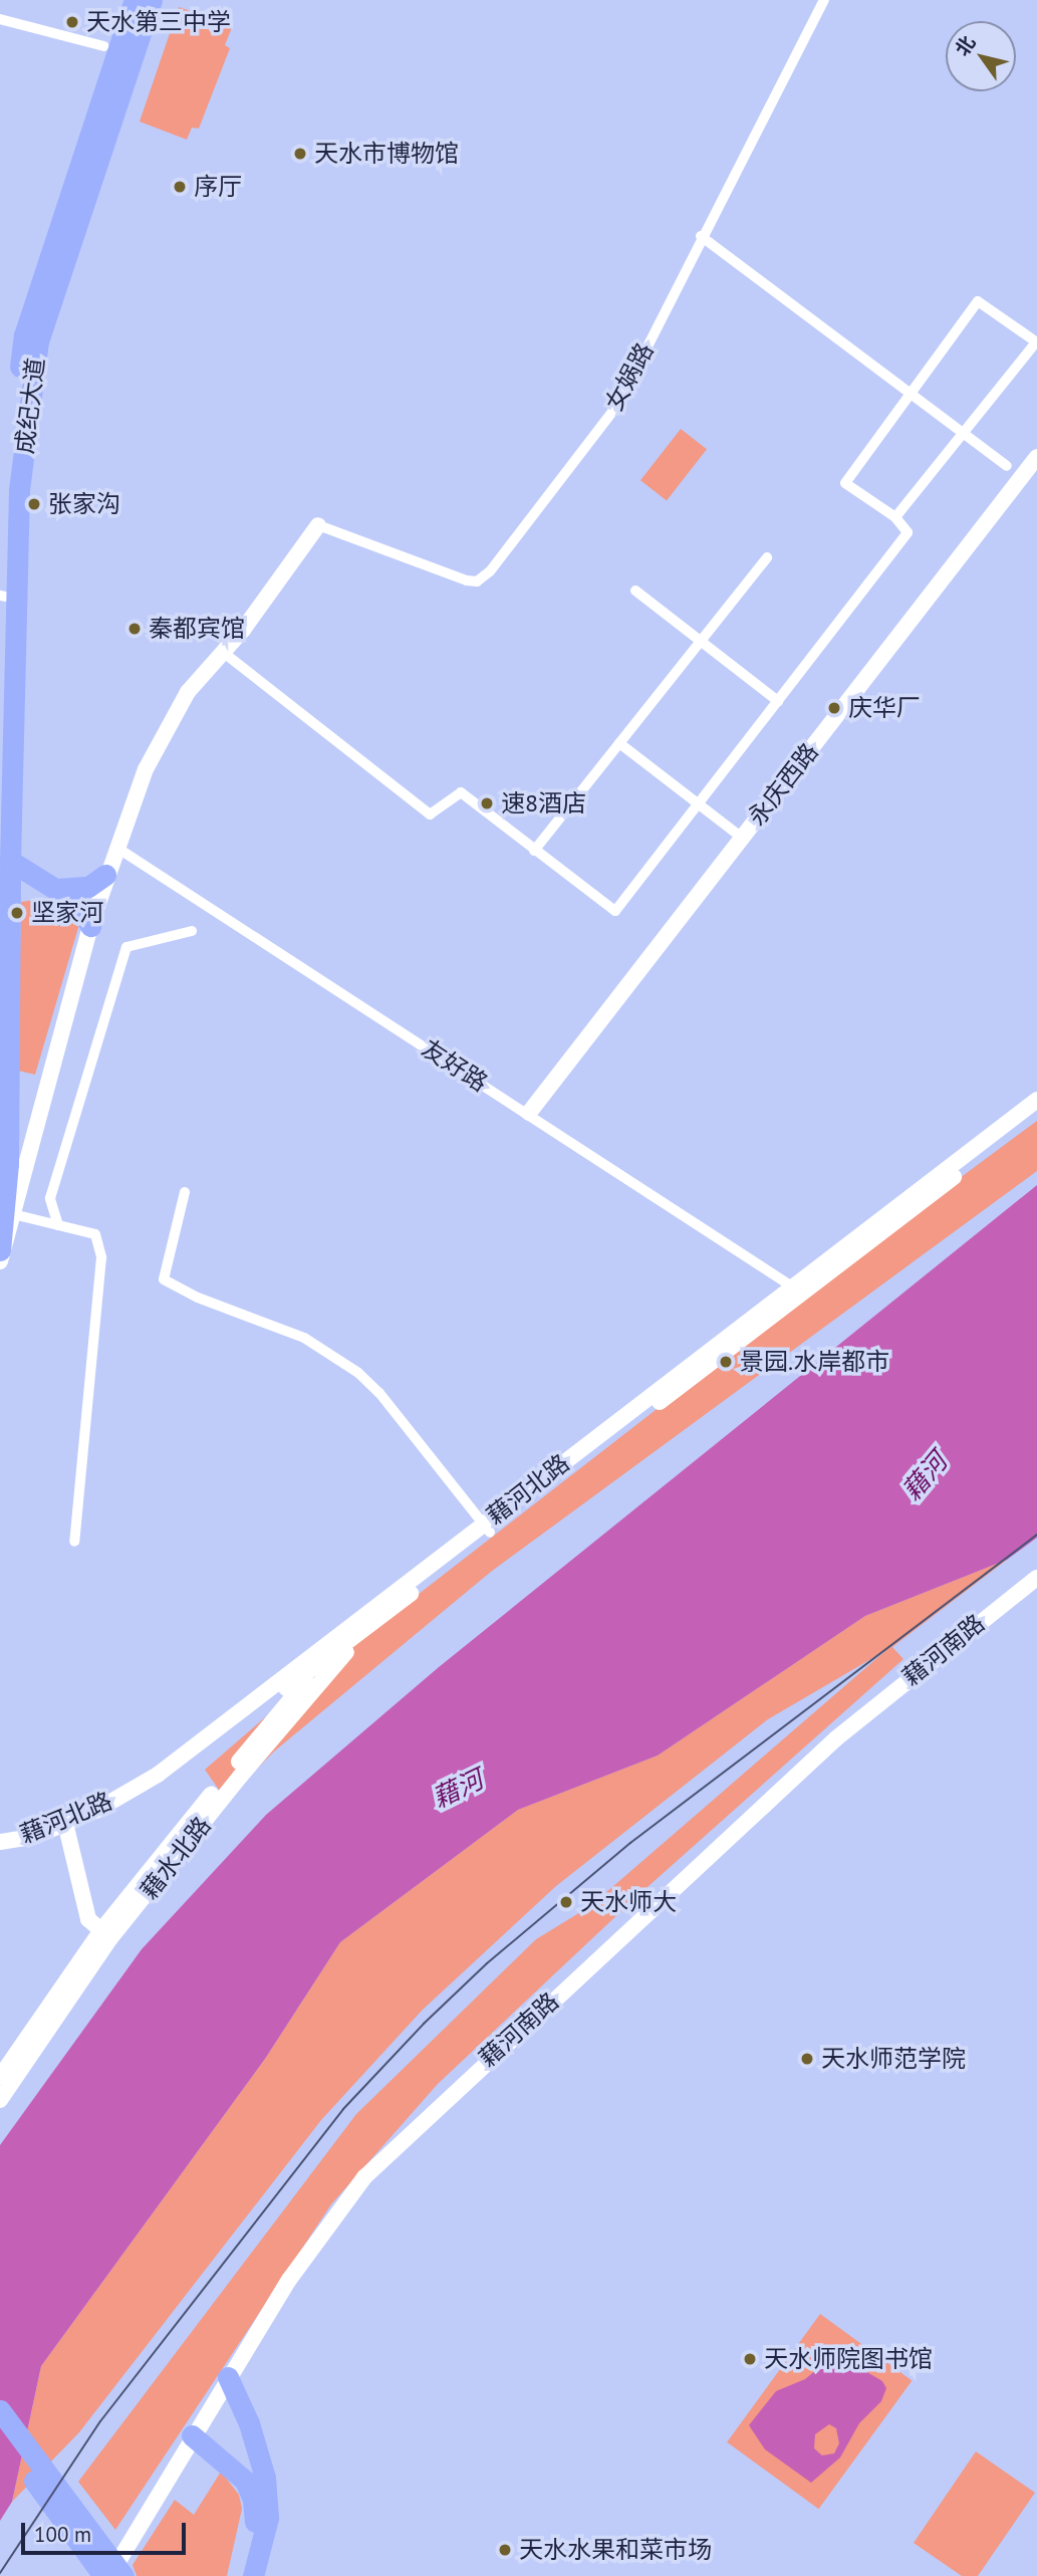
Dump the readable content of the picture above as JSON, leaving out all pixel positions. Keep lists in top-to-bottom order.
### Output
{
  "streets": {
    "highway": ["成纪大道"],
    "main road": [
      "永庆西路",
      "藉河北路",
      "藉河南路",
      "藉水北路"
    ],
    "street": ["女娲路", "友好路"]
  },
  "crossings": [
    ["永庆西路", "友好路"],
    ["友好路", "藉河北路"],
    ["藉河北路", "藉水北路"]
  ],
  "water": ["藉河"],
  "places": [
    "天水第三中学",
    "天水市博物馆",
    "序厅",
    "张家沟",
    "秦都宾馆",
    "庆华厂",
    "速8酒店",
    "坚家河",
    "景园.水岸都市",
    "天水师大",
    "天水师范学院",
    "天水师院图书馆",
    "天水水果和菜市场"
  ],
  "scale_bar": "100 m",
  "north": "top left"
}
